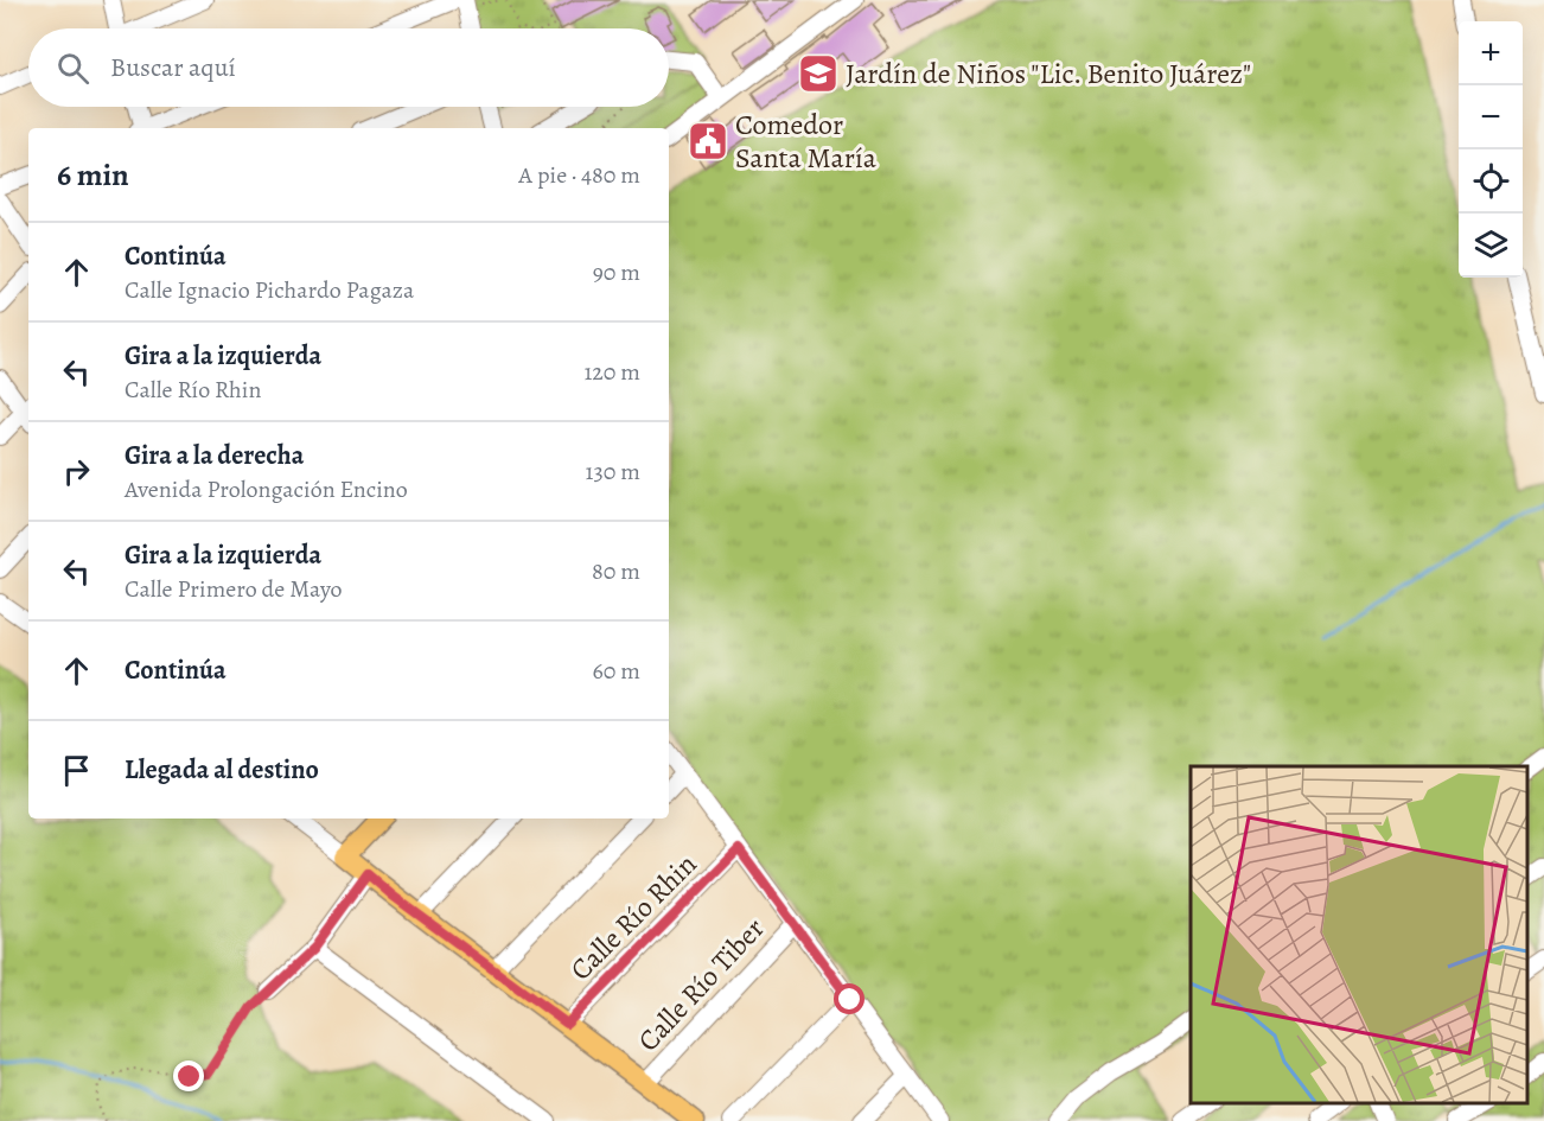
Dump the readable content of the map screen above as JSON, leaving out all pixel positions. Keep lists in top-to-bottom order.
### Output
{
  "streets": {
    "street": ["Calle Río Rhin", "Calle Río Tiber"]
  },
  "places": {
    "school or university": ["Jardín de Niños \"Lic. Benito Juárez\""],
    "public building": ["Comedor Santa María"]
  },
  "page": {
    "map_buttons": ["+", "−"],
    "search": "Buscar aquí",
    "heading": ["6 min", "A pie · 480 m"],
    "list": [
      ["Continúa", "Calle Ignacio Pichardo Pagaza", "90 m"],
      ["Gira a la izquierda", "Calle Río Rhin", "120 m"],
      ["Gira a la derecha", "Avenida Prolongación Encino", "130 m"],
      ["Gira a la izquierda", "Calle Primero de Mayo", "80 m"],
      ["Continúa", "60 m"],
      "Llegada al destino"
    ]
  }
}
